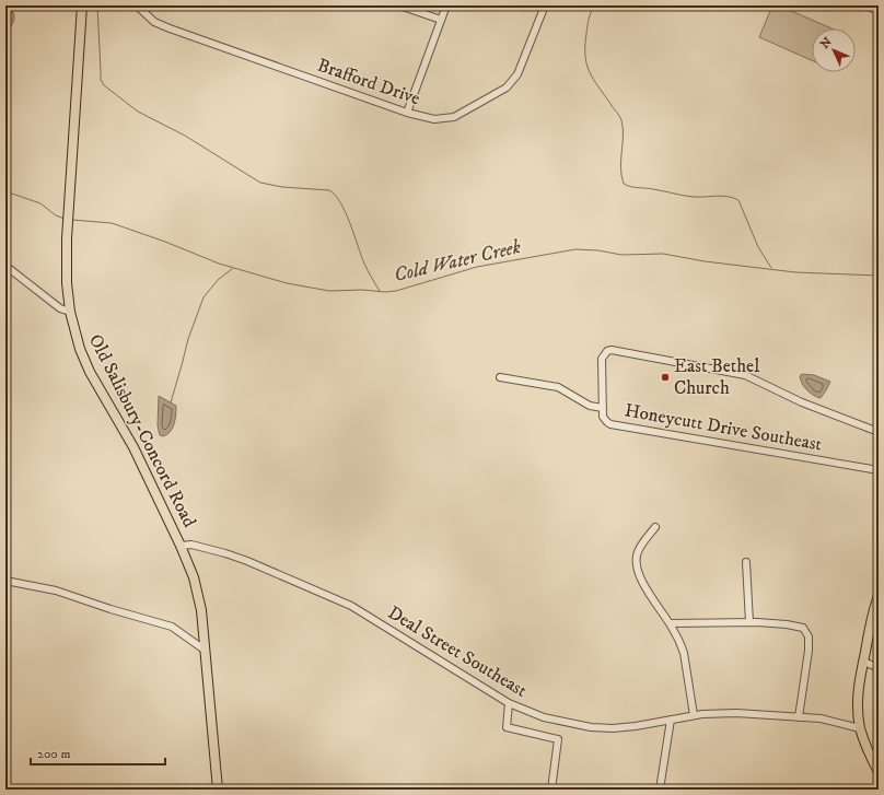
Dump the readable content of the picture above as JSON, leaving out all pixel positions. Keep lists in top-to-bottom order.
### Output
{
  "streets": {
    "main road": ["Old Salisbury-Concord Road"],
    "street": ["Brafford Drive", "Honeycutt Drive Southeast", "Deal Street Southeast"]
  },
  "crossings": [
    ["Old Salisbury-Concord Road", "Deal Street Southeast"]
  ],
  "water": ["Cold Water Creek"],
  "places": ["East Bethel Church"],
  "scale_bar": "200 m",
  "north": "top left"
}
